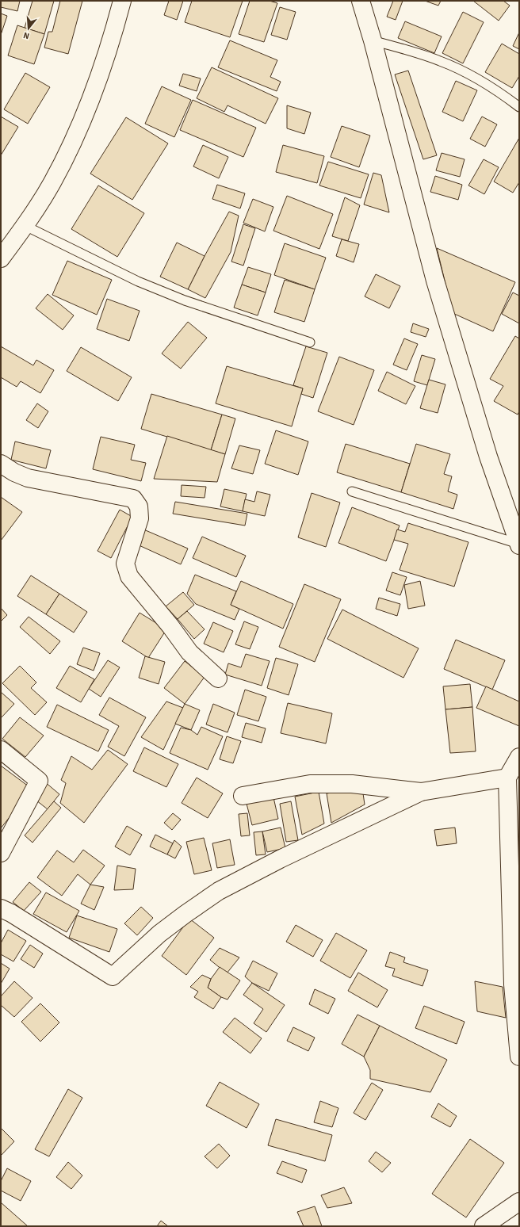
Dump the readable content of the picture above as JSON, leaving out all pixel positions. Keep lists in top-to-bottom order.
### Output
{
  "north": "bottom"
}
